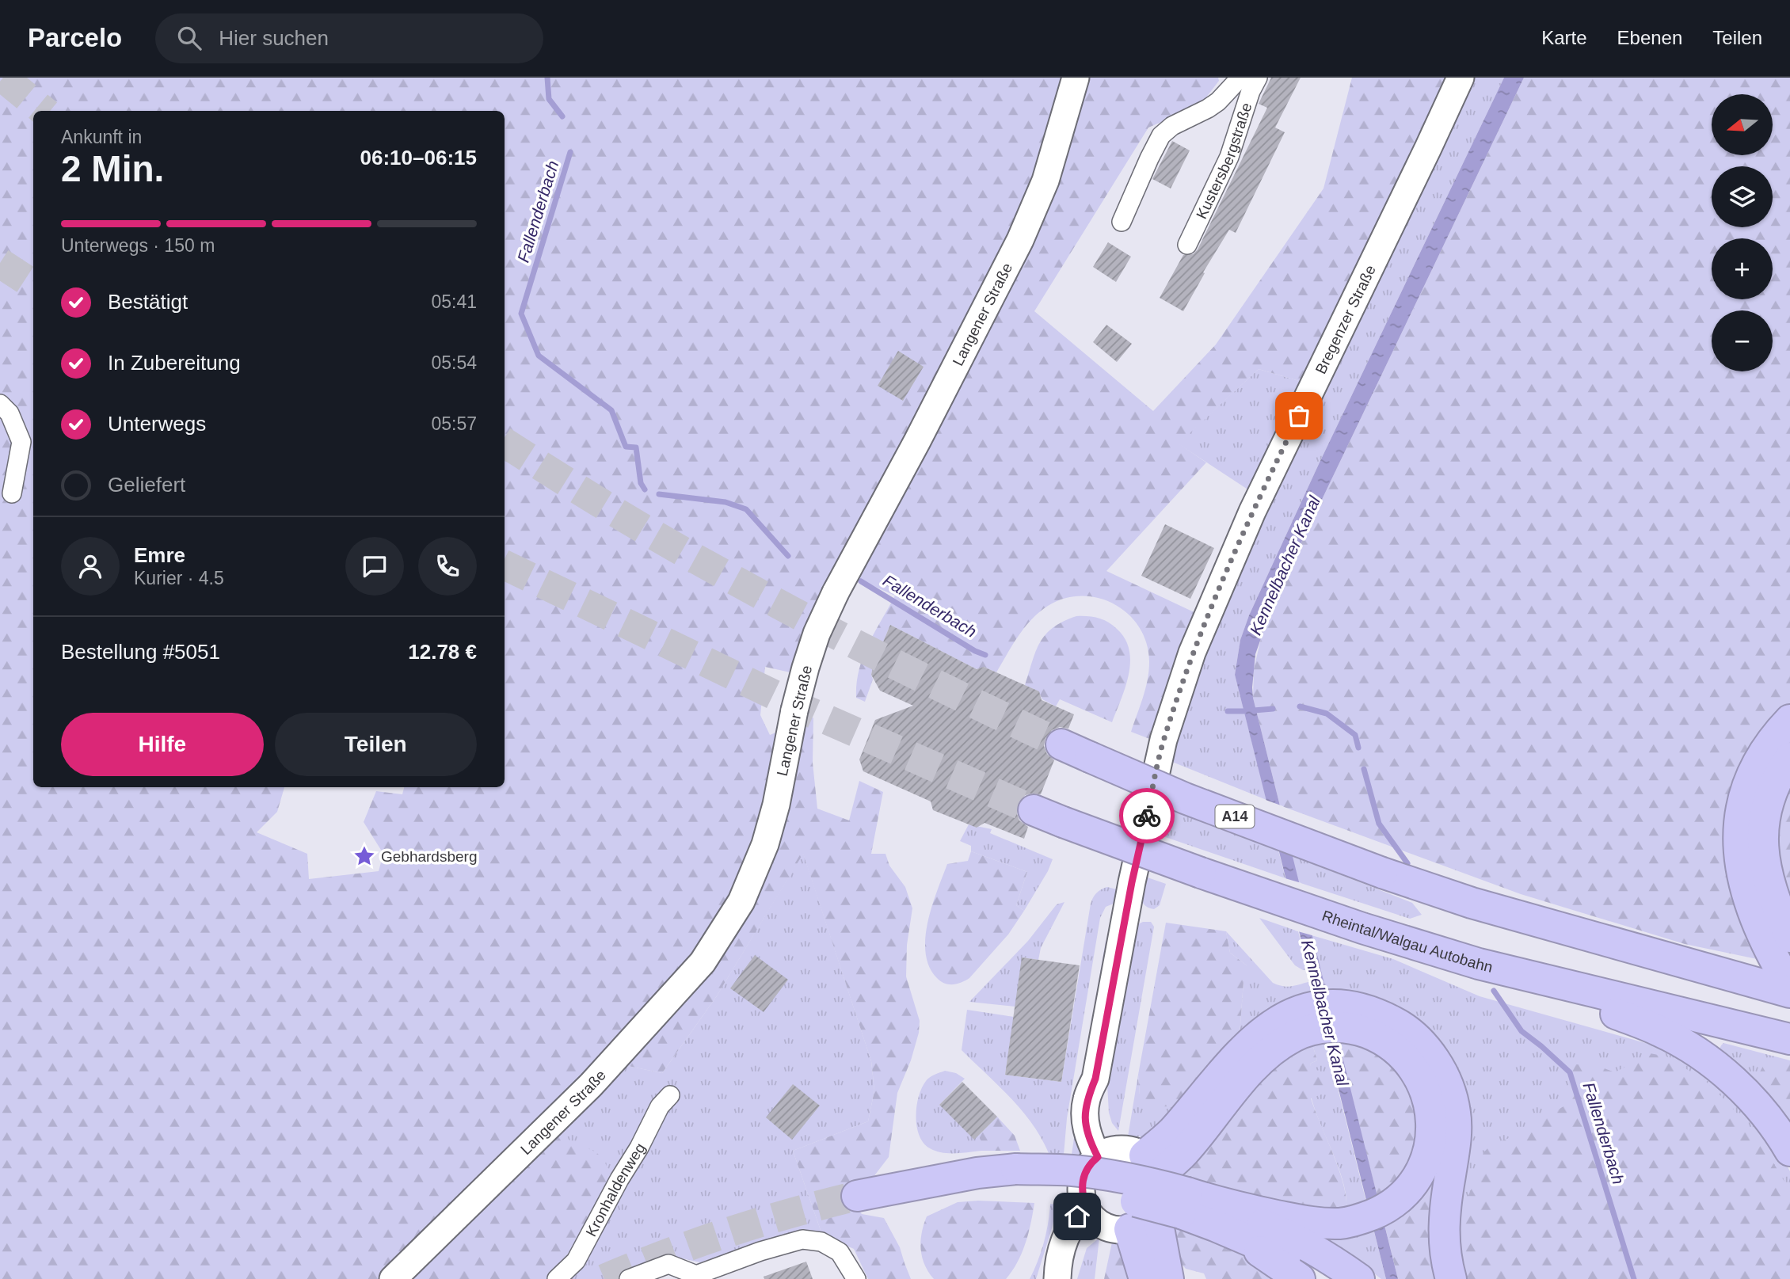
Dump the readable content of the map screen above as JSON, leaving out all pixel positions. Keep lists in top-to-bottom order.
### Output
{
  "streets": {
    "highway": ["A14", "Rheintal/Walgau Autobahn"],
    "main road": ["Langener Straße", "Bregenzer Straße"],
    "street": ["Kustersbergstraße", "Kronhaldenweg"]
  },
  "water": ["Fallenderbach", "Kennelbacher Kanal"],
  "places": {
    "place": ["Gebhardsberg"]
  },
  "north": "left",
  "page": {
    "header": "Parcelo",
    "search": "Hier suchen",
    "nav": ["Karte", "Ebenen", "Teilen"],
    "map_buttons": ["+", "−"],
    "heading": ["2 Min.", "Ankunft in", "06:10–06:15"],
    "panel": [
      "Emre",
      "Kurier · 4.5",
      "Bestellung #5051",
      "12.78 €"
    ],
    "bar": "Unterwegs · 150 m",
    "list": [
      ["Bestätigt", "05:41"],
      ["In Zubereitung", "05:54"],
      ["Unterwegs", "05:57"],
      "Geliefert"
    ],
    "buttons": ["Hilfe", "Teilen"]
  }
}
